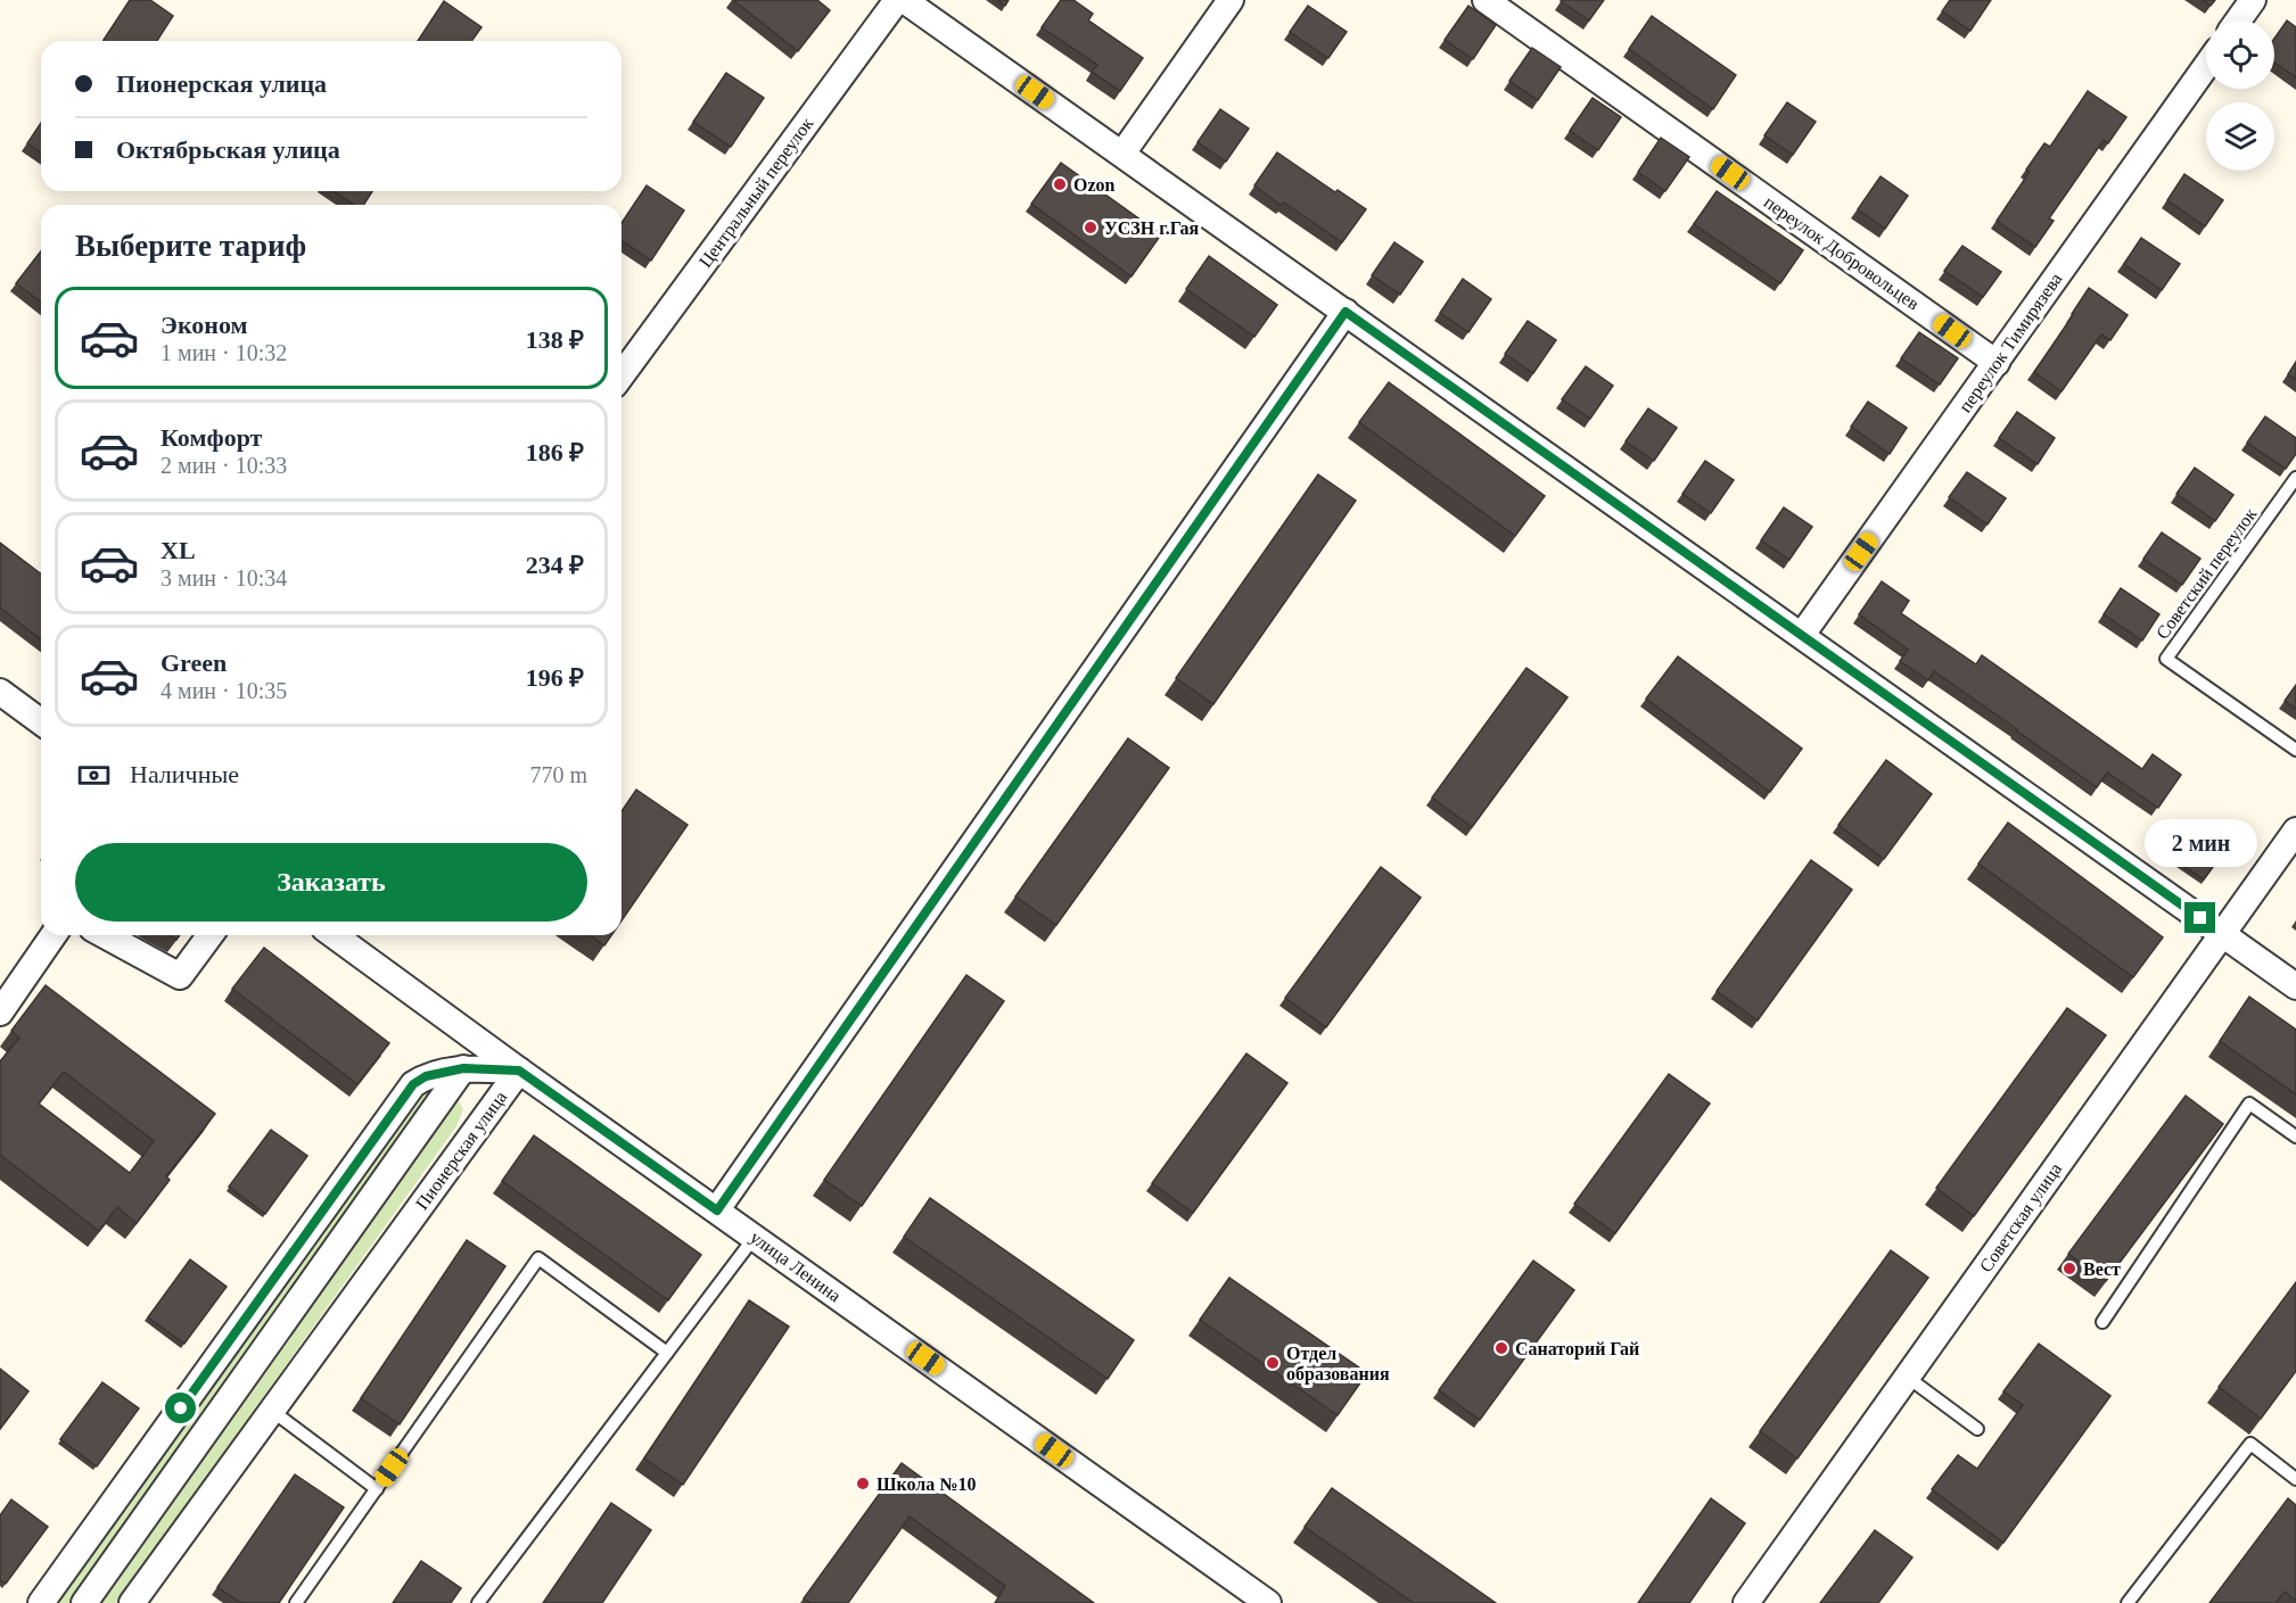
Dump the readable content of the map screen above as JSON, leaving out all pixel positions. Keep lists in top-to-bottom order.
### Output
{
  "streets": {
    "street": [
      "Центральный переулок",
      "переулок Добровольцев",
      "переулок Тимирязева",
      "Пионерская улица",
      "Советская улица",
      "улица Ленина"
    ],
    "lane": ["Советский переулок"]
  },
  "crossings": [
    ["переулок Добровольцев", "переулок Тимирязева"],
    ["Пионерская улица", "улица Ленина"]
  ],
  "places": [
    "Ozon",
    "УСЗН г.Гая",
    "Вест",
    "Санаторий Гай",
    "Отдел образования",
    "Школа №10"
  ],
  "page": {
    "banner": ["Пионерская улица", "Октябрьская улица"],
    "heading": "Выберите тариф",
    "list": [
      {
        "name": "Эконом",
        "note": "1 мин · 10:32",
        "value": "138 ₽"
      },
      {
        "name": "Комфорт",
        "note": "2 мин · 10:33",
        "value": "186 ₽"
      },
      {
        "name": "XL",
        "note": "3 мин · 10:34",
        "value": "234 ₽"
      },
      {
        "name": "Green",
        "note": "4 мин · 10:35",
        "value": "196 ₽"
      }
    ],
    "pay": ["Наличные", "770 m"],
    "bubble": "2 мин",
    "buttons": "Заказать"
  }
}
